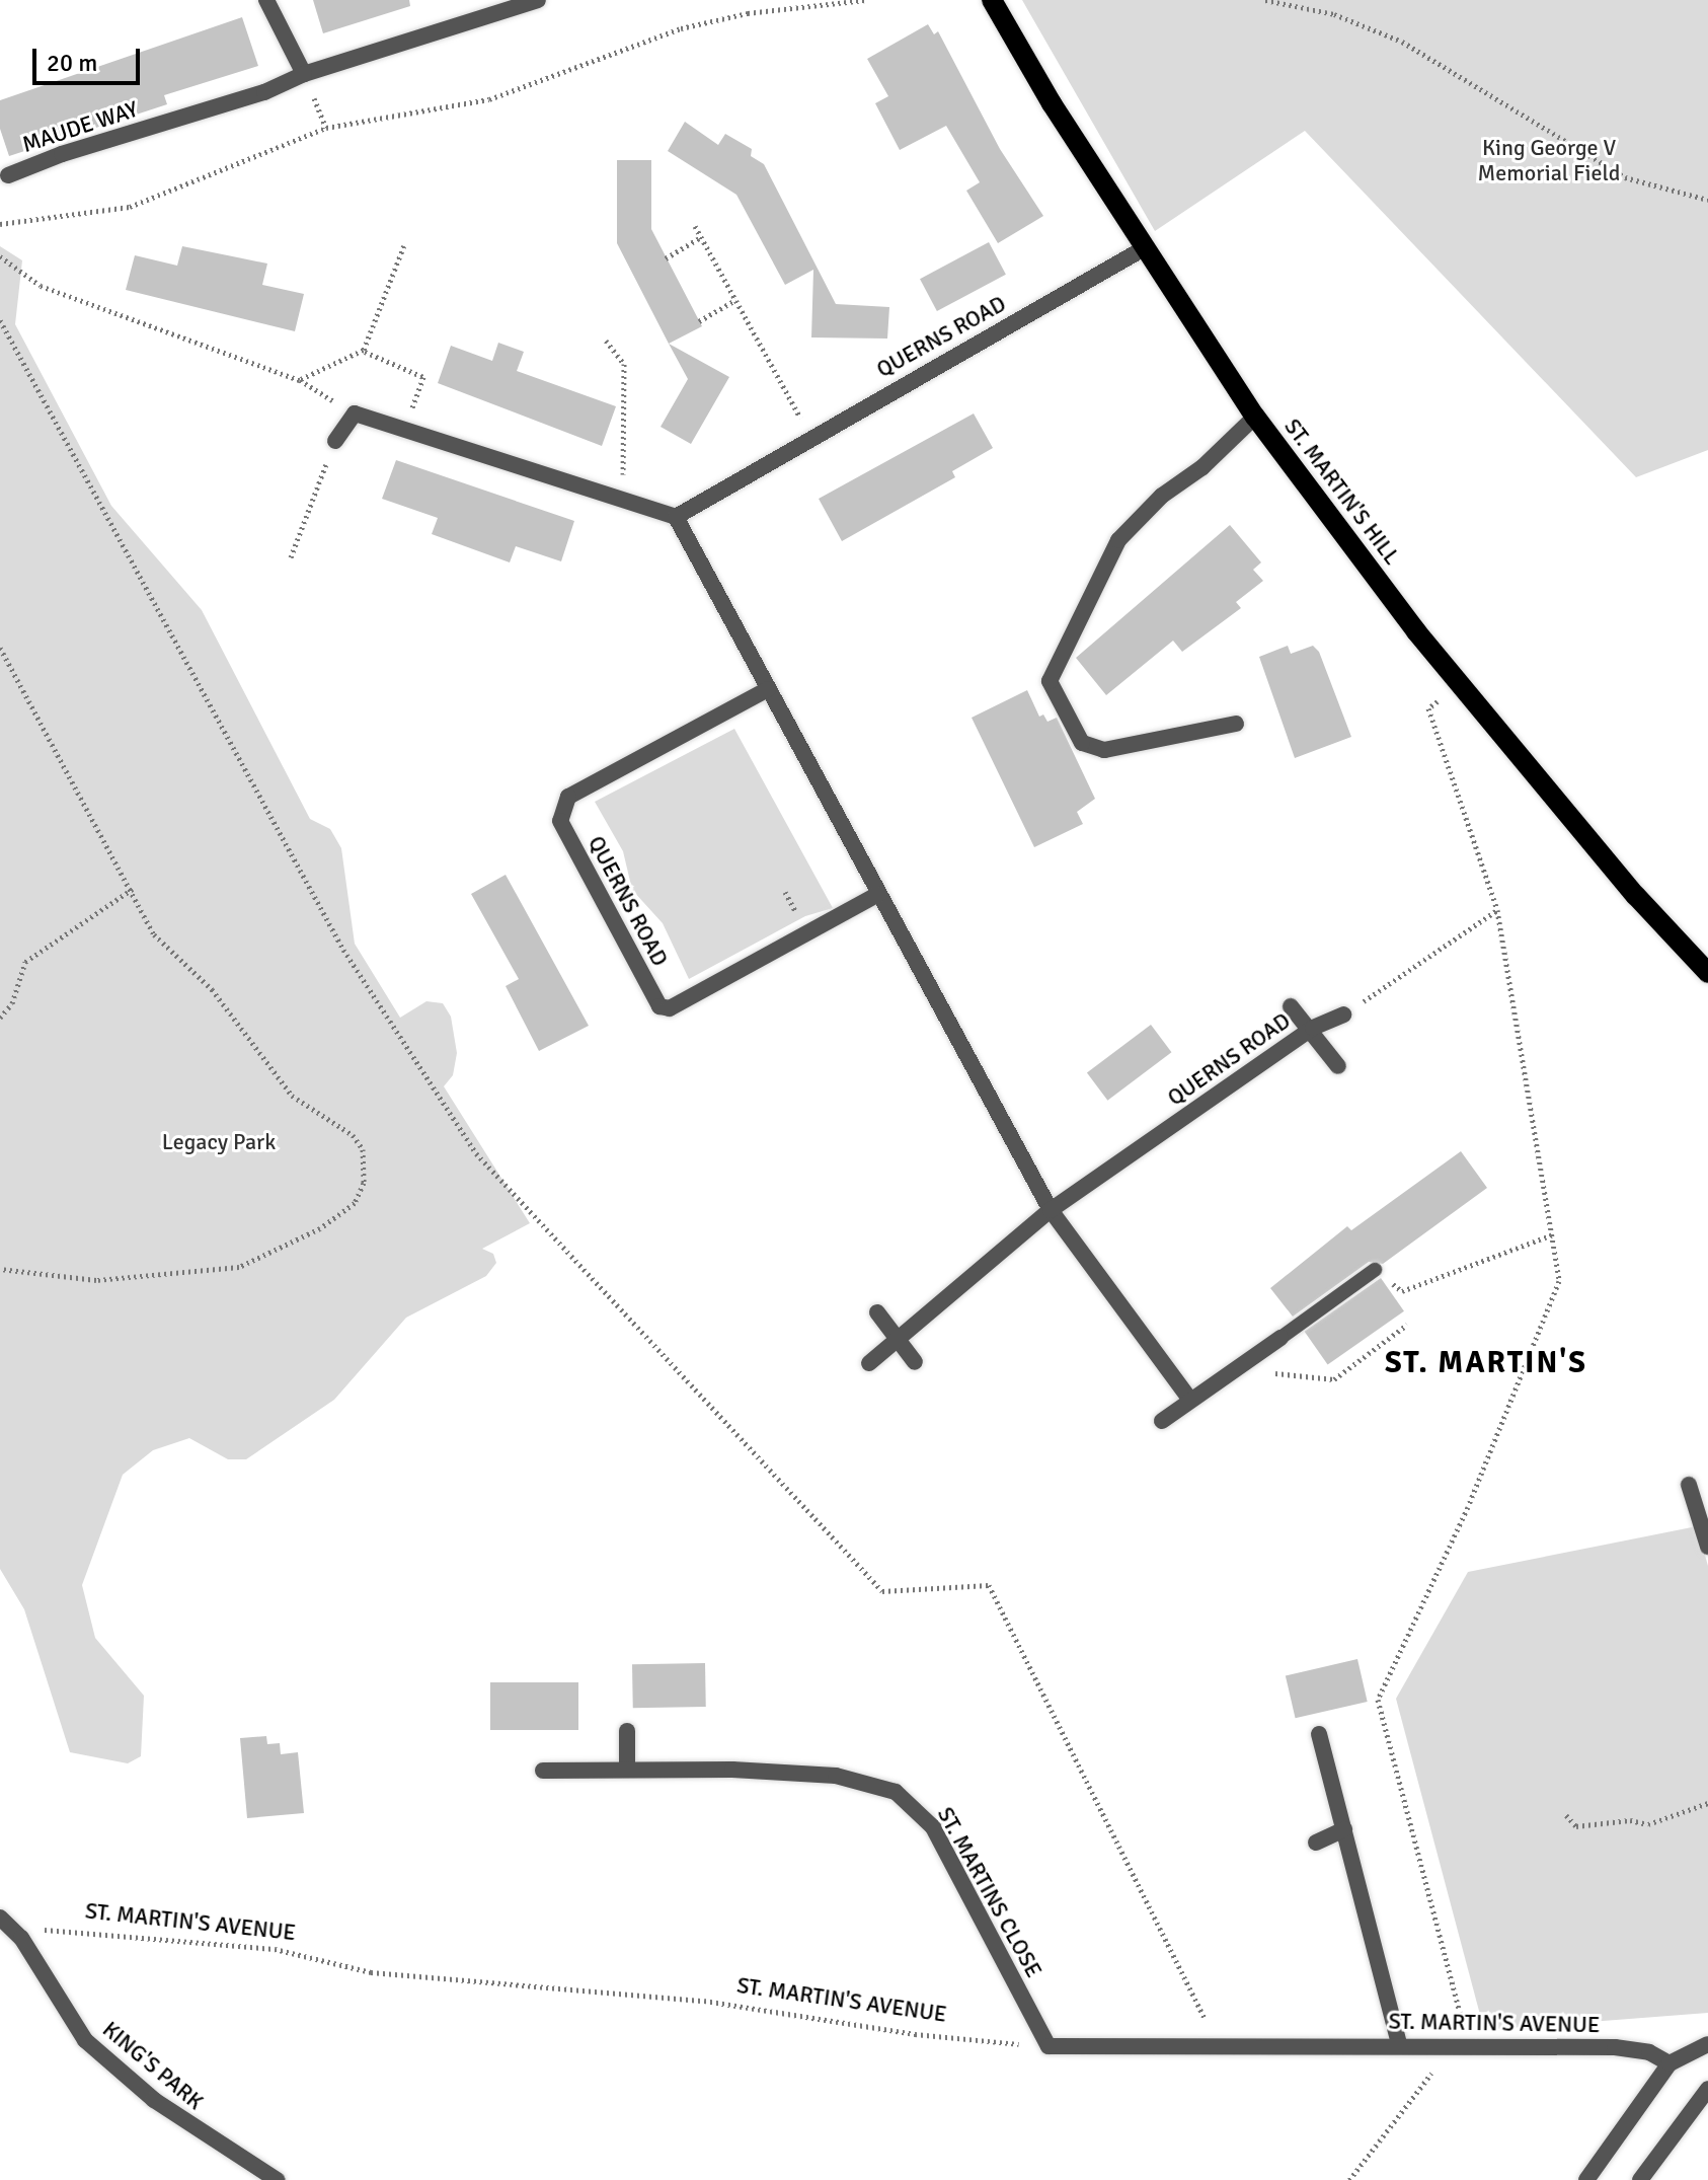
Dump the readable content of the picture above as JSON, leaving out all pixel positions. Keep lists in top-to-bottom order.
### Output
{
  "streets": {
    "main road": ["ST. MARTIN'S HILL"],
    "street": [
      "MAUDE WAY",
      "QUERNS ROAD",
      "ST. MARTINS CLOSE",
      "ST. MARTIN'S AVENUE",
      "KING'S PARK"
    ]
  },
  "crossings": [
    ["QUERNS ROAD", "ST. MARTIN'S HILL"],
    ["ST. MARTINS CLOSE", "ST. MARTIN'S AVENUE"],
    ["ST. MARTIN'S AVENUE", "KING'S PARK"]
  ],
  "districts": ["ST. MARTIN'S"],
  "parks": ["King George V Memorial Field", "Legacy Park"],
  "scale_bar": "20 m"
}
